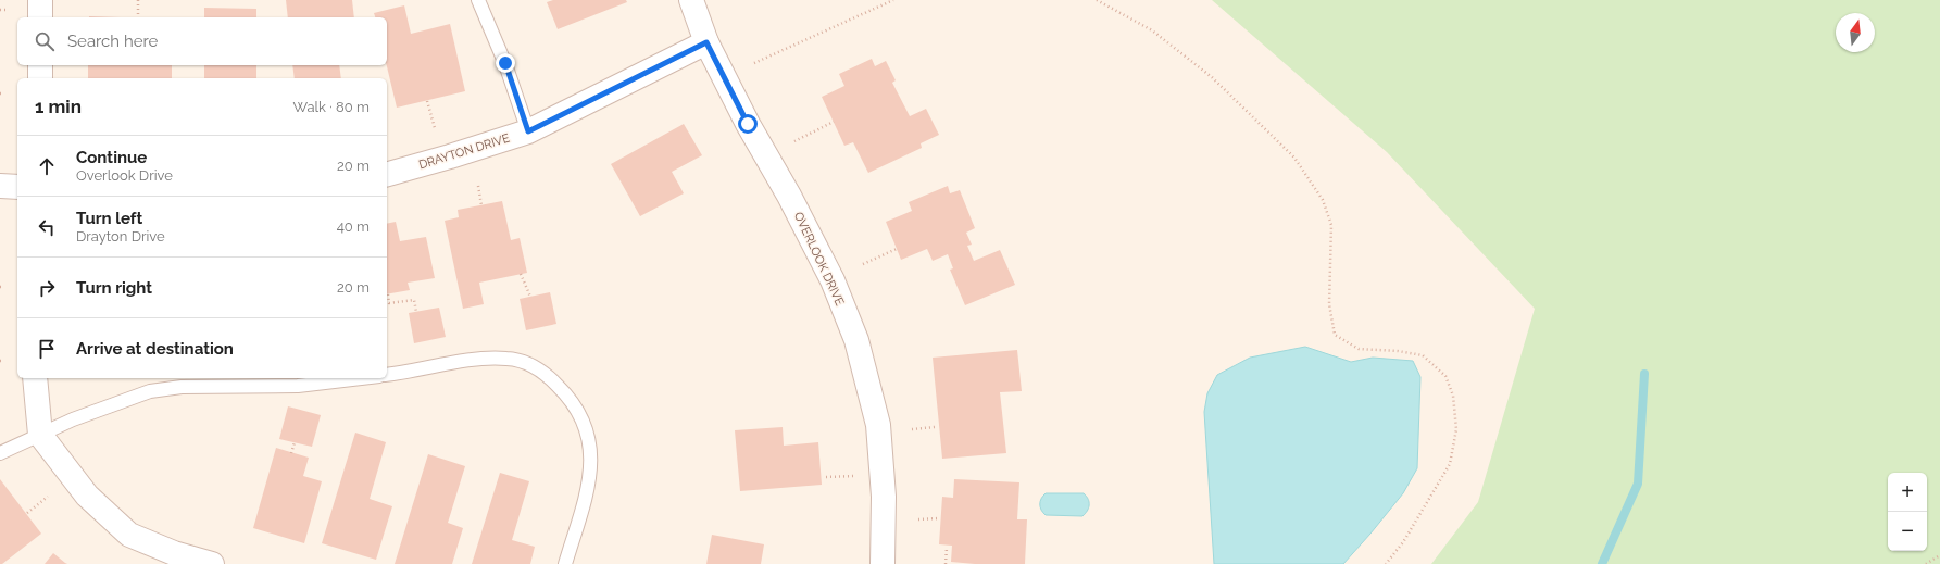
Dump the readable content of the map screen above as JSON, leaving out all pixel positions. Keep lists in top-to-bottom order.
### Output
{
  "streets": {
    "street": ["DRAYTON DRIVE", "OVERLOOK DRIVE"]
  },
  "crossings": [
    ["DRAYTON DRIVE", "OVERLOOK DRIVE"]
  ],
  "north": "top",
  "page": {
    "search": "Search here",
    "heading": ["1 min", "Walk · 80 m"],
    "list": [
      ["Continue", "Overlook Drive", "20 m"],
      ["Turn left", "Drayton Drive", "40 m"],
      ["Turn right", "20 m"],
      "Arrive at destination"
    ],
    "map_buttons": ["+", "−"]
  }
}
